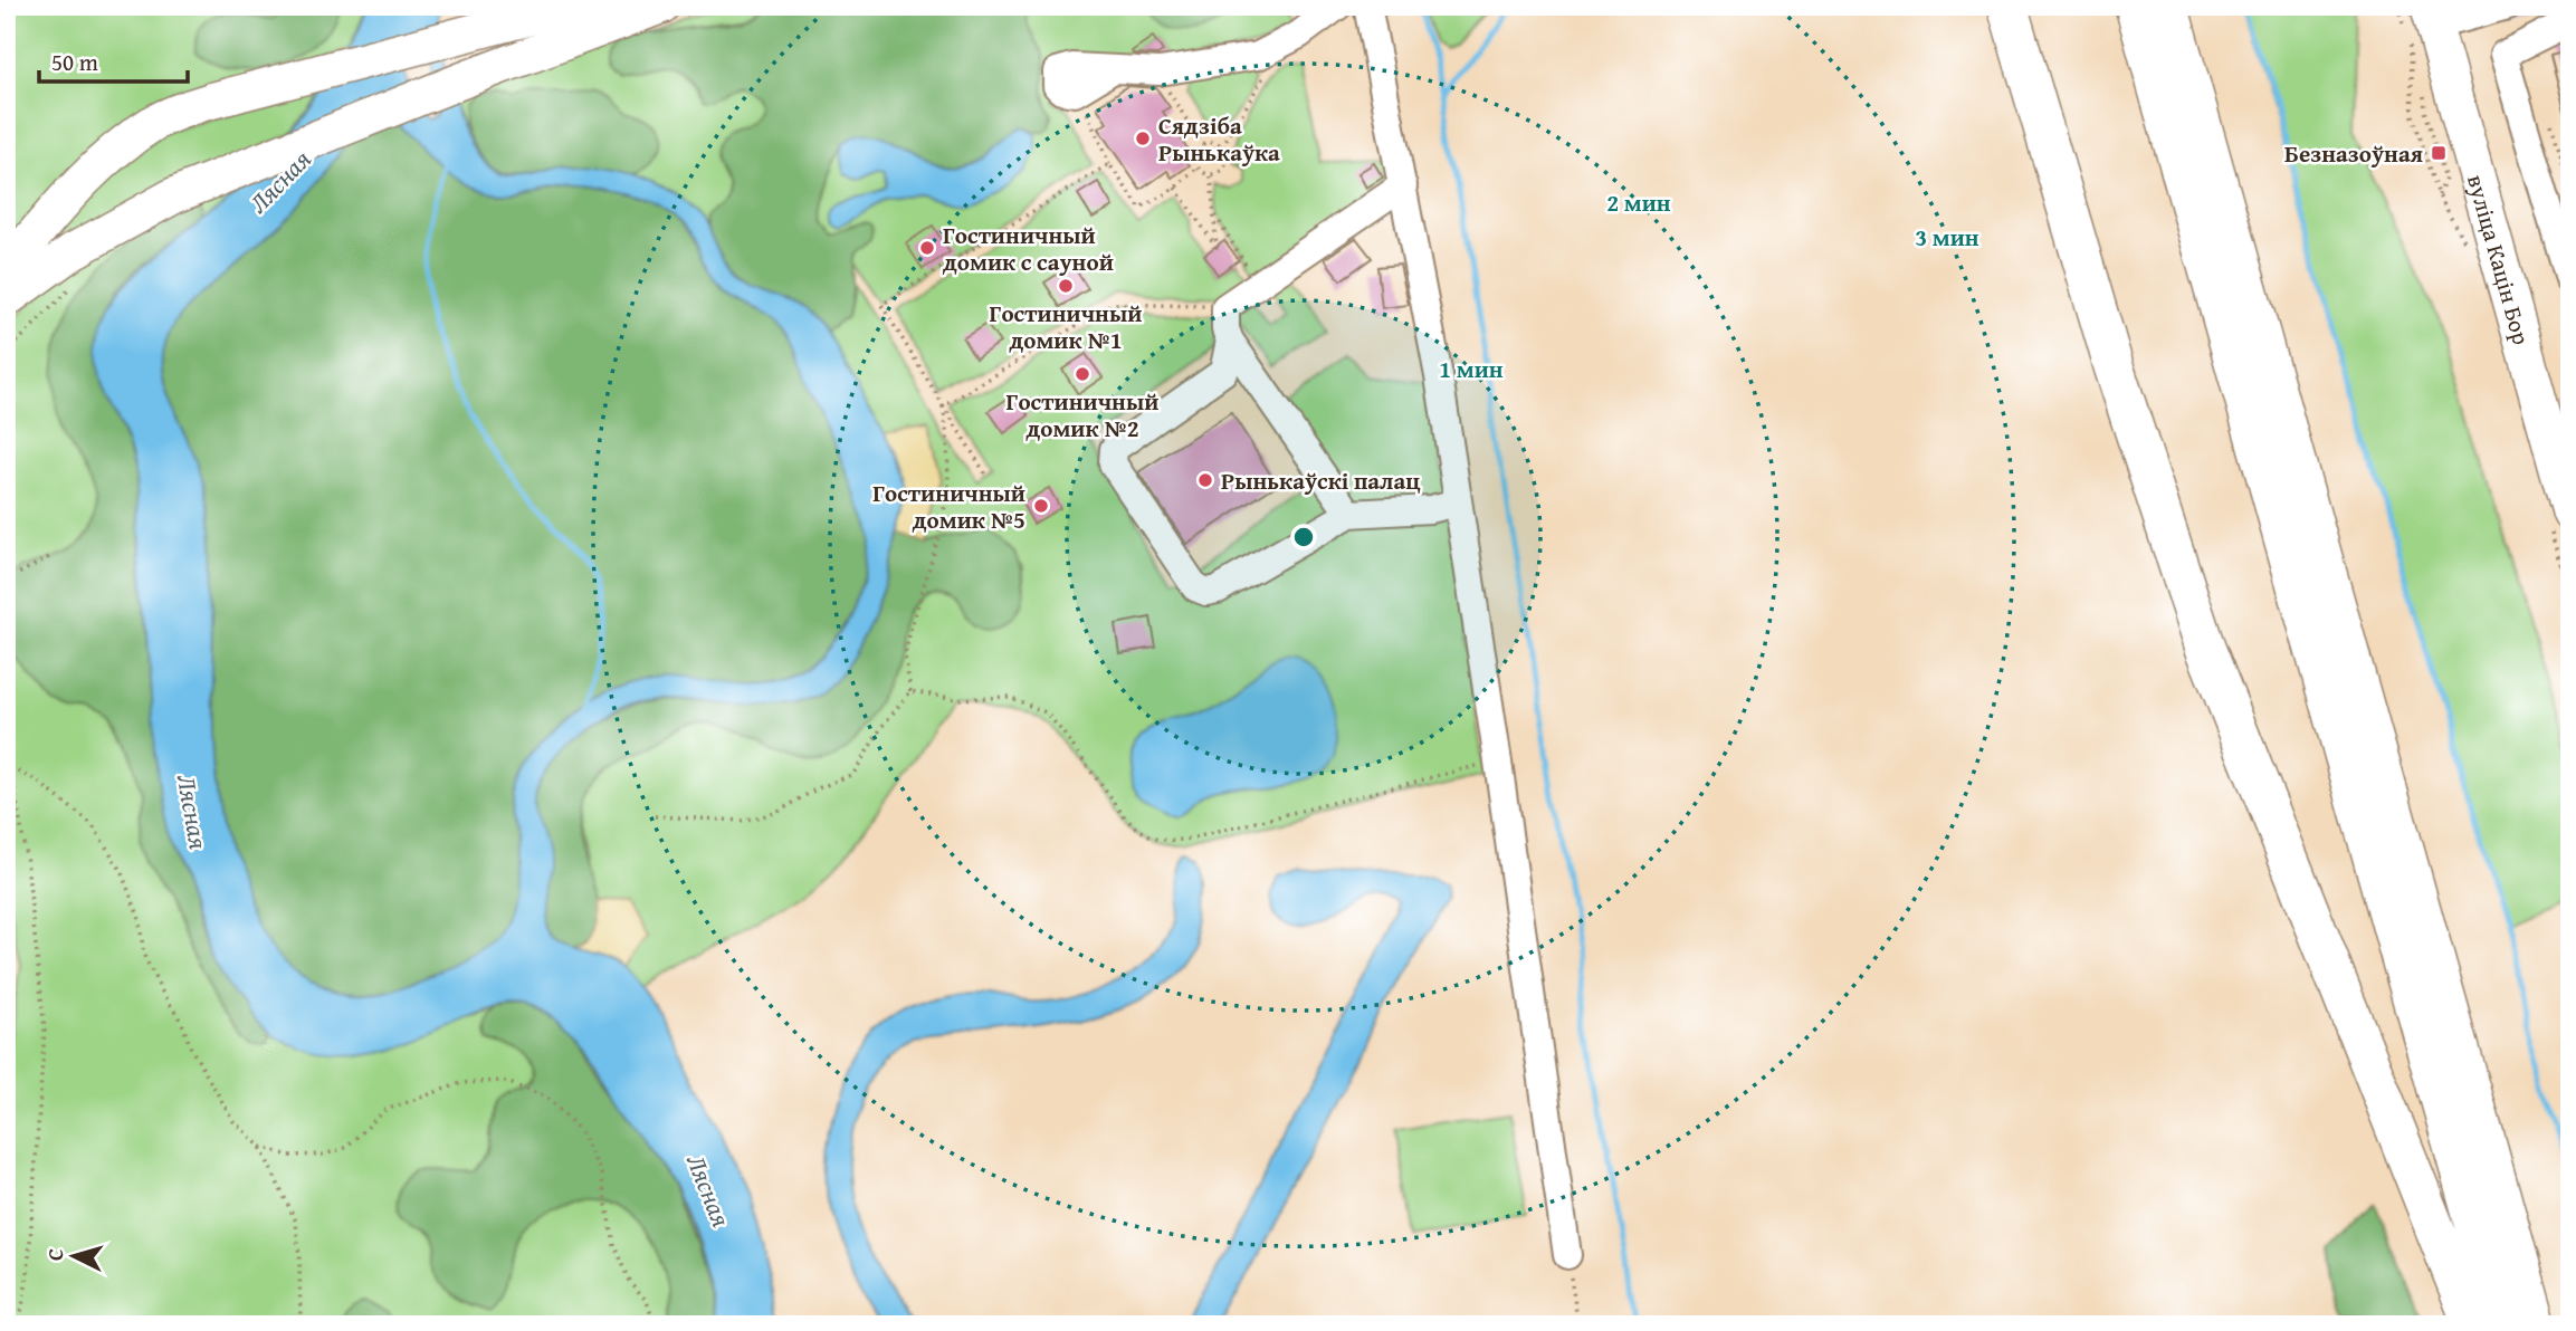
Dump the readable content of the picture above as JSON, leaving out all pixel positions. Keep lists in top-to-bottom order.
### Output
{
  "streets": {
    "main road": ["вуліца Кацін Бор"]
  },
  "water": ["Лясная"],
  "places": {
    "other": [
      "Сядзіба Рынькаўка",
      "Гостиничный домик с сауной",
      "Гостиничный домик №1",
      "Гостиничный домик №2",
      "Рынькаўскi палац",
      "Гостиничный домик №5"
    ],
    "transit": ["Безназоўная"]
  },
  "scale_bar": "50 m",
  "north": "left",
  "rings": ["2 мин", "3 мин", "1 мин"]
}
